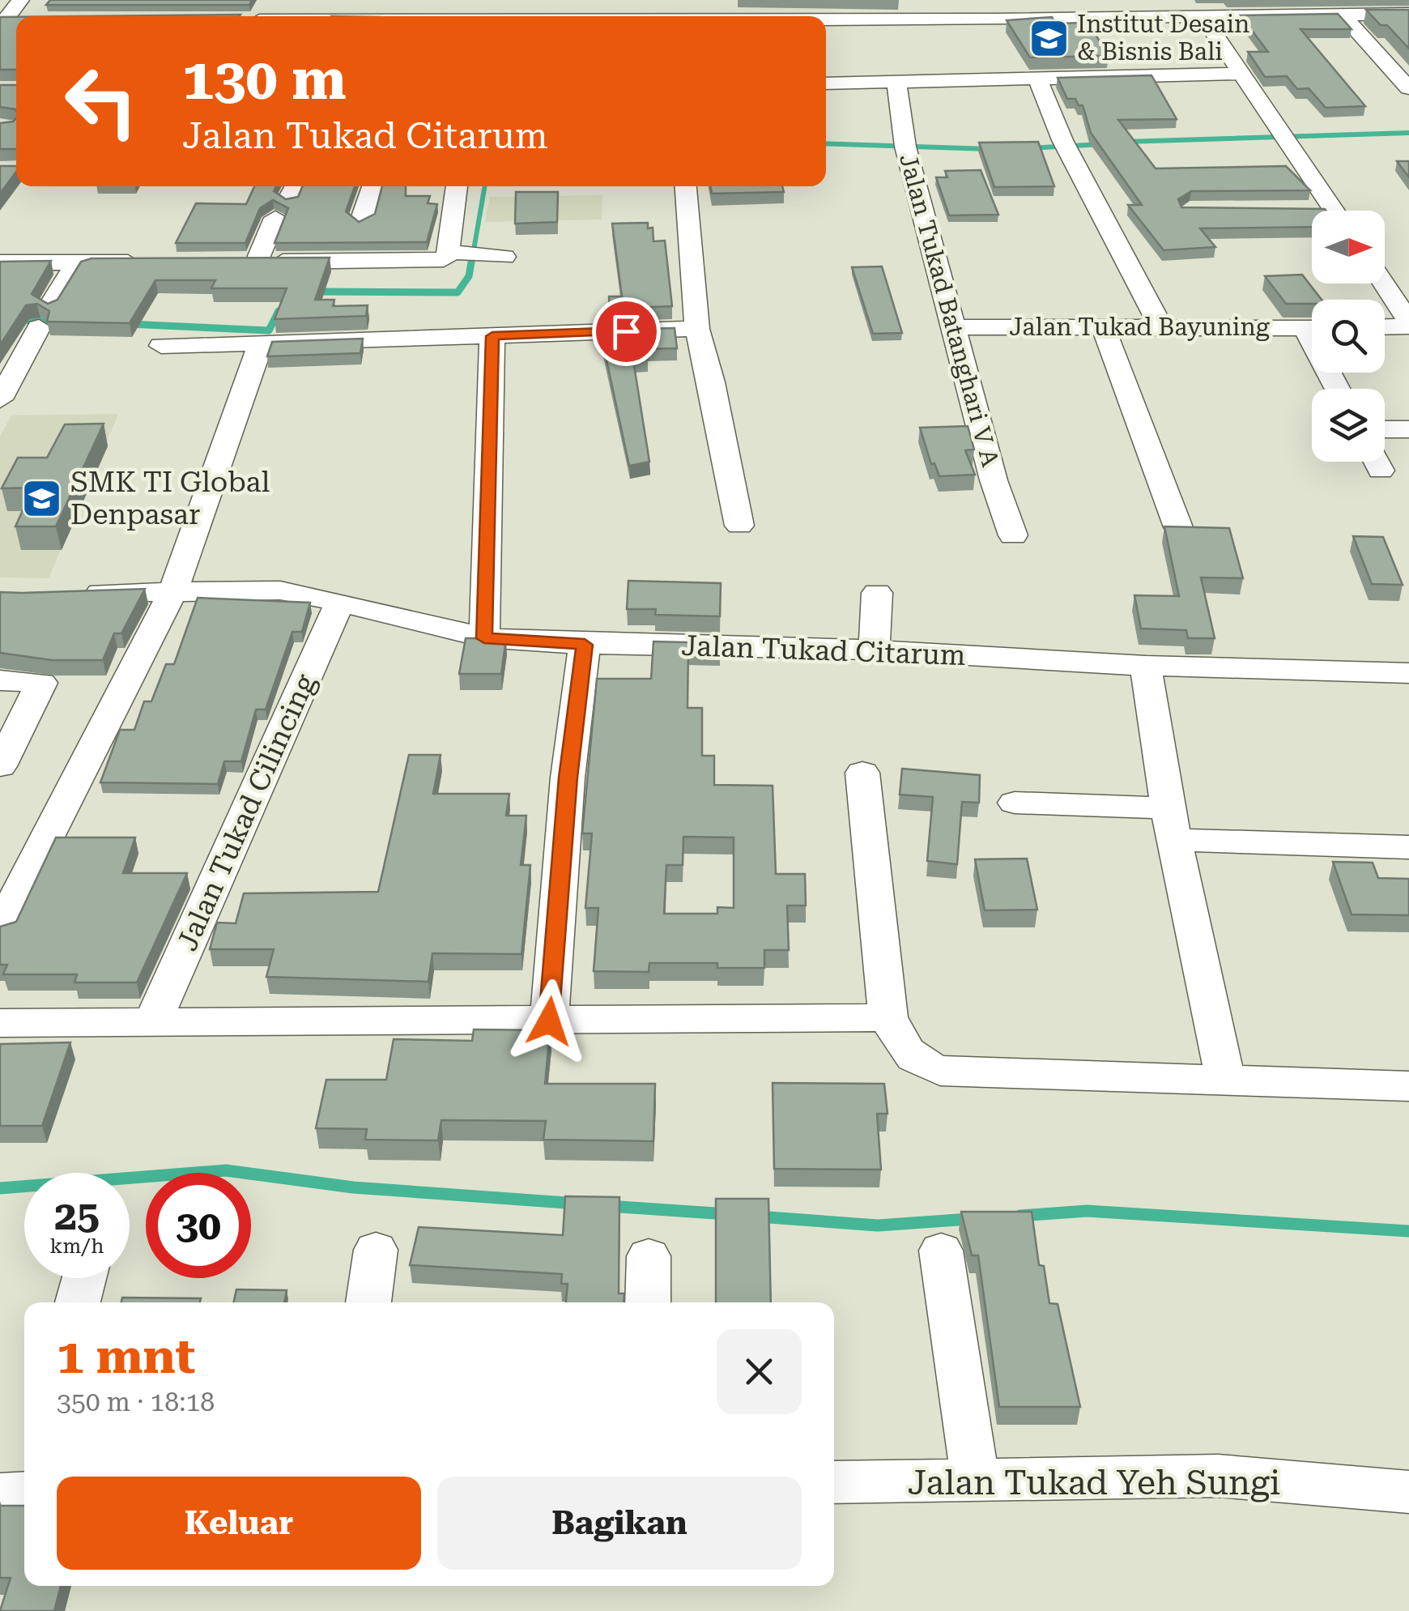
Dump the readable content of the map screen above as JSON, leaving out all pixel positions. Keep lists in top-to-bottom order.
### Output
{
  "streets": {
    "street": [
      "Jalan Tukad Batanghari V A",
      "Jalan Tukad Bayuning",
      "Jalan Tukad Citarum",
      "Jalan Tukad Cilincing",
      "Jalan Tukad Yeh Sungi"
    ]
  },
  "crossings": [
    ["Jalan Tukad Batanghari V A", "Jalan Tukad Bayuning"],
    ["Jalan Tukad Citarum", "Jalan Tukad Cilincing"]
  ],
  "places": {
    "school or university": ["Institut Desain & Bisnis Bali", "SMK TI Global Denpasar"]
  },
  "north": "right",
  "page": {
    "turn": ["130 m", "Jalan Tukad Citarum"],
    "speed": "25 km/h",
    "limit": "30",
    "heading": ["1 mnt", "350 m · 18:18"],
    "buttons": ["Keluar", "Bagikan"]
  }
}
